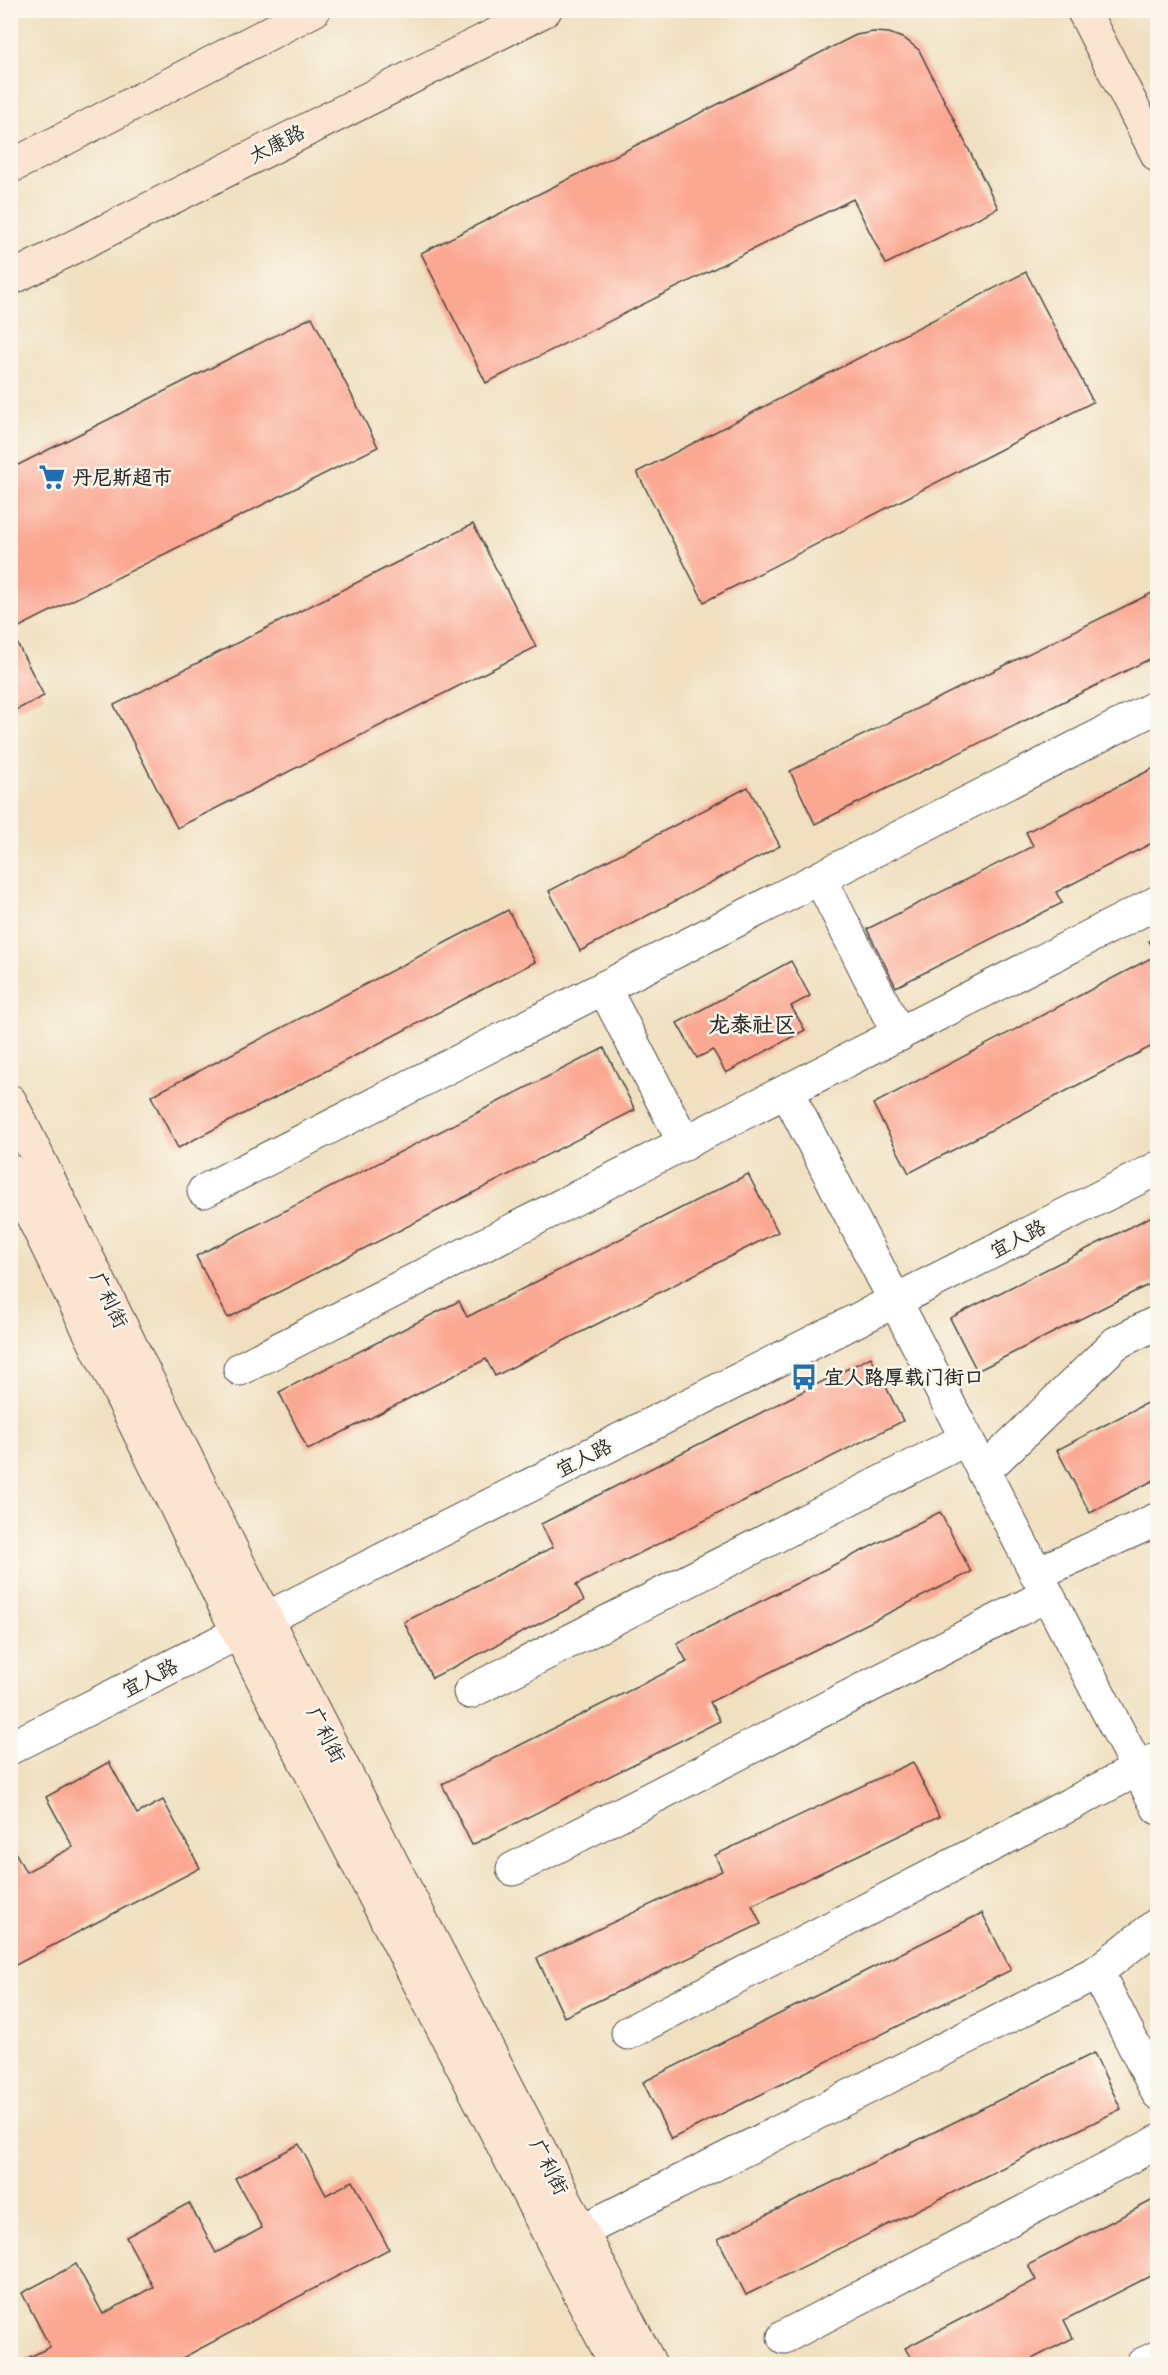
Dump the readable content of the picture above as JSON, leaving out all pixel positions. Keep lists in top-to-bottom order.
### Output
{
  "streets": {
    "street": ["太康路", "宜人路", "广利街"]
  },
  "crossings": [
    ["宜人路", "广利街"]
  ],
  "districts": ["龙泰社区"],
  "places": {
    "supermarket": ["丹尼斯超市"],
    "bus stop": ["宜人路厚载门街口"]
  }
}
